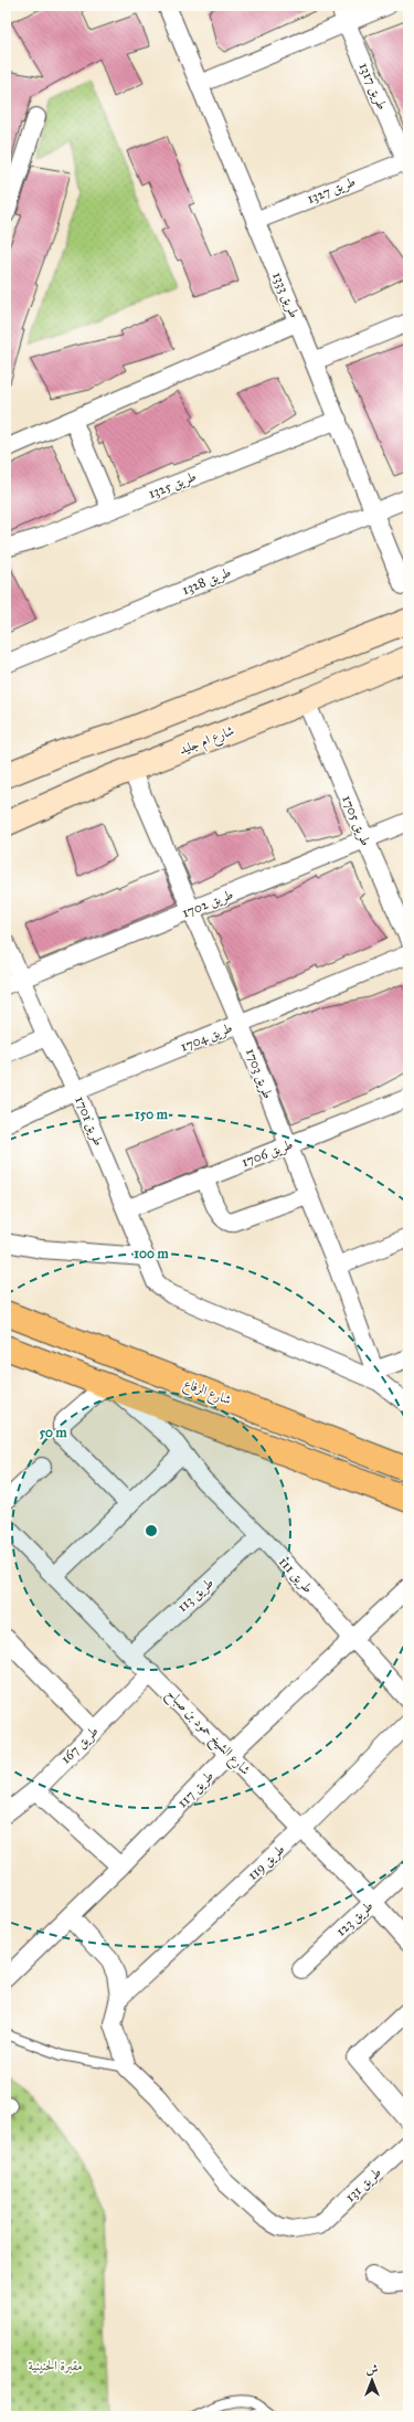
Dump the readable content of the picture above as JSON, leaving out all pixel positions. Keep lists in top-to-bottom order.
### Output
{
  "streets": {
    "main road": ["شارع الرفاع"],
    "street": [
      "طريق 1317",
      "طريق 1327",
      "طريق 1333",
      "طريق 1325",
      "طريق 1328",
      "شارع ام جليد",
      "طريق 1705",
      "طريق 1702",
      "طريق 1704",
      "طريق 1703",
      "طريق 1701",
      "طريق 1706",
      "طريق 111",
      "طريق 113",
      "شارع الشيخ حمود بن صباح",
      "طريق 167",
      "طريق 117",
      "طريق 119",
      "طريق 123",
      "طريق 131"
    ]
  },
  "crossings": [
    ["طريق 1317", "طريق 1327"],
    ["طريق 1327", "طريق 1333"],
    ["طريق 1333", "طريق 1325"],
    ["طريق 1333", "طريق 1328"],
    ["شارع ام جليد", "طريق 1705"],
    ["شارع ام جليد", "طريق 1703"],
    ["طريق 1705", "طريق 1702"],
    ["طريق 1702", "طريق 1703"],
    ["طريق 1702", "طريق 1701"],
    ["طريق 1704", "طريق 1703"],
    ["طريق 1704", "طريق 1701"],
    ["طريق 1703", "طريق 1701"],
    ["طريق 1703", "طريق 1706"],
    ["طريق 1701", "طريق 1706"],
    ["طريق 111", "طريق 113"],
    ["طريق 111", "طريق 117"],
    ["طريق 113", "شارع الشيخ حمود بن صباح"],
    ["شارع الشيخ حمود بن صباح", "طريق 167"],
    ["شارع الشيخ حمود بن صباح", "طريق 117"],
    ["شارع الشيخ حمود بن صباح", "طريق 119"],
    ["شارع الشيخ حمود بن صباح", "طريق 123"]
  ],
  "parks": ["مقبرة الحنينية"],
  "north": "top",
  "rings": ["150 m", "100 m", "50 m"]
}
